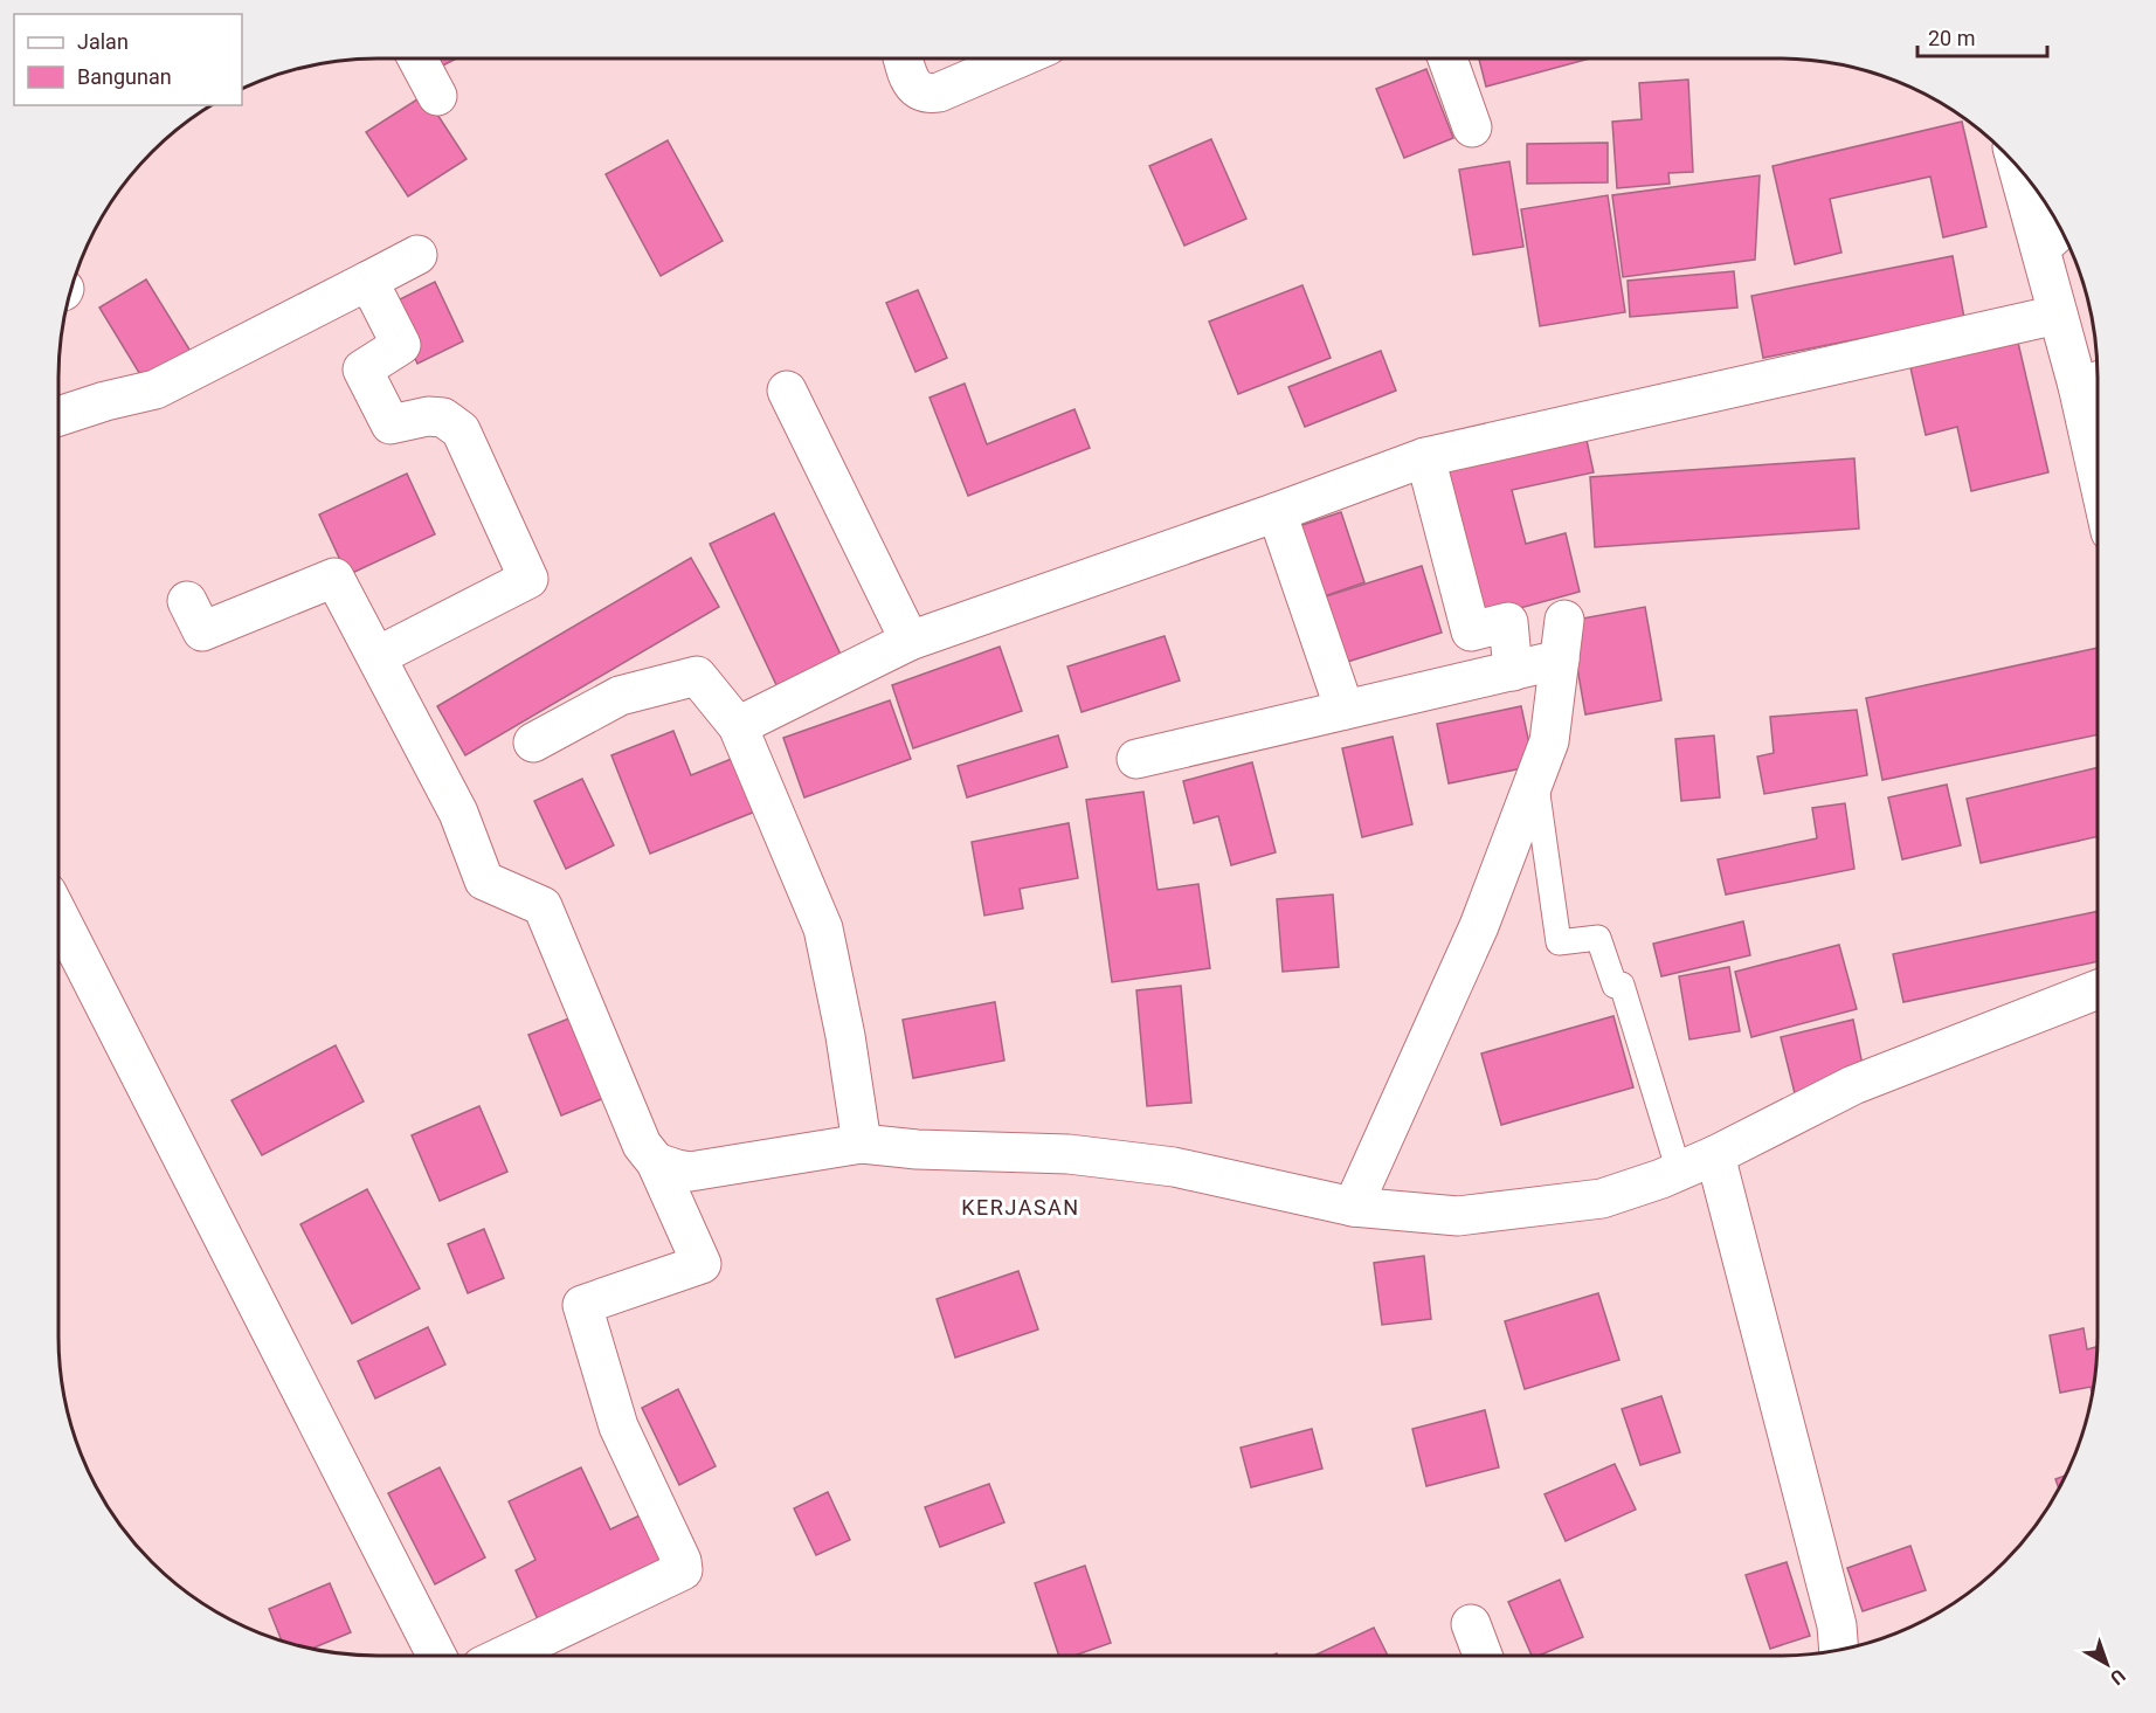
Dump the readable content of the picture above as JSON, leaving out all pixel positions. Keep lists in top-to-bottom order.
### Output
{
  "districts": ["KERJASAN"],
  "legend": ["Jalan", "Bangunan"],
  "scale_bar": "20 m",
  "north": "bottom right"
}
